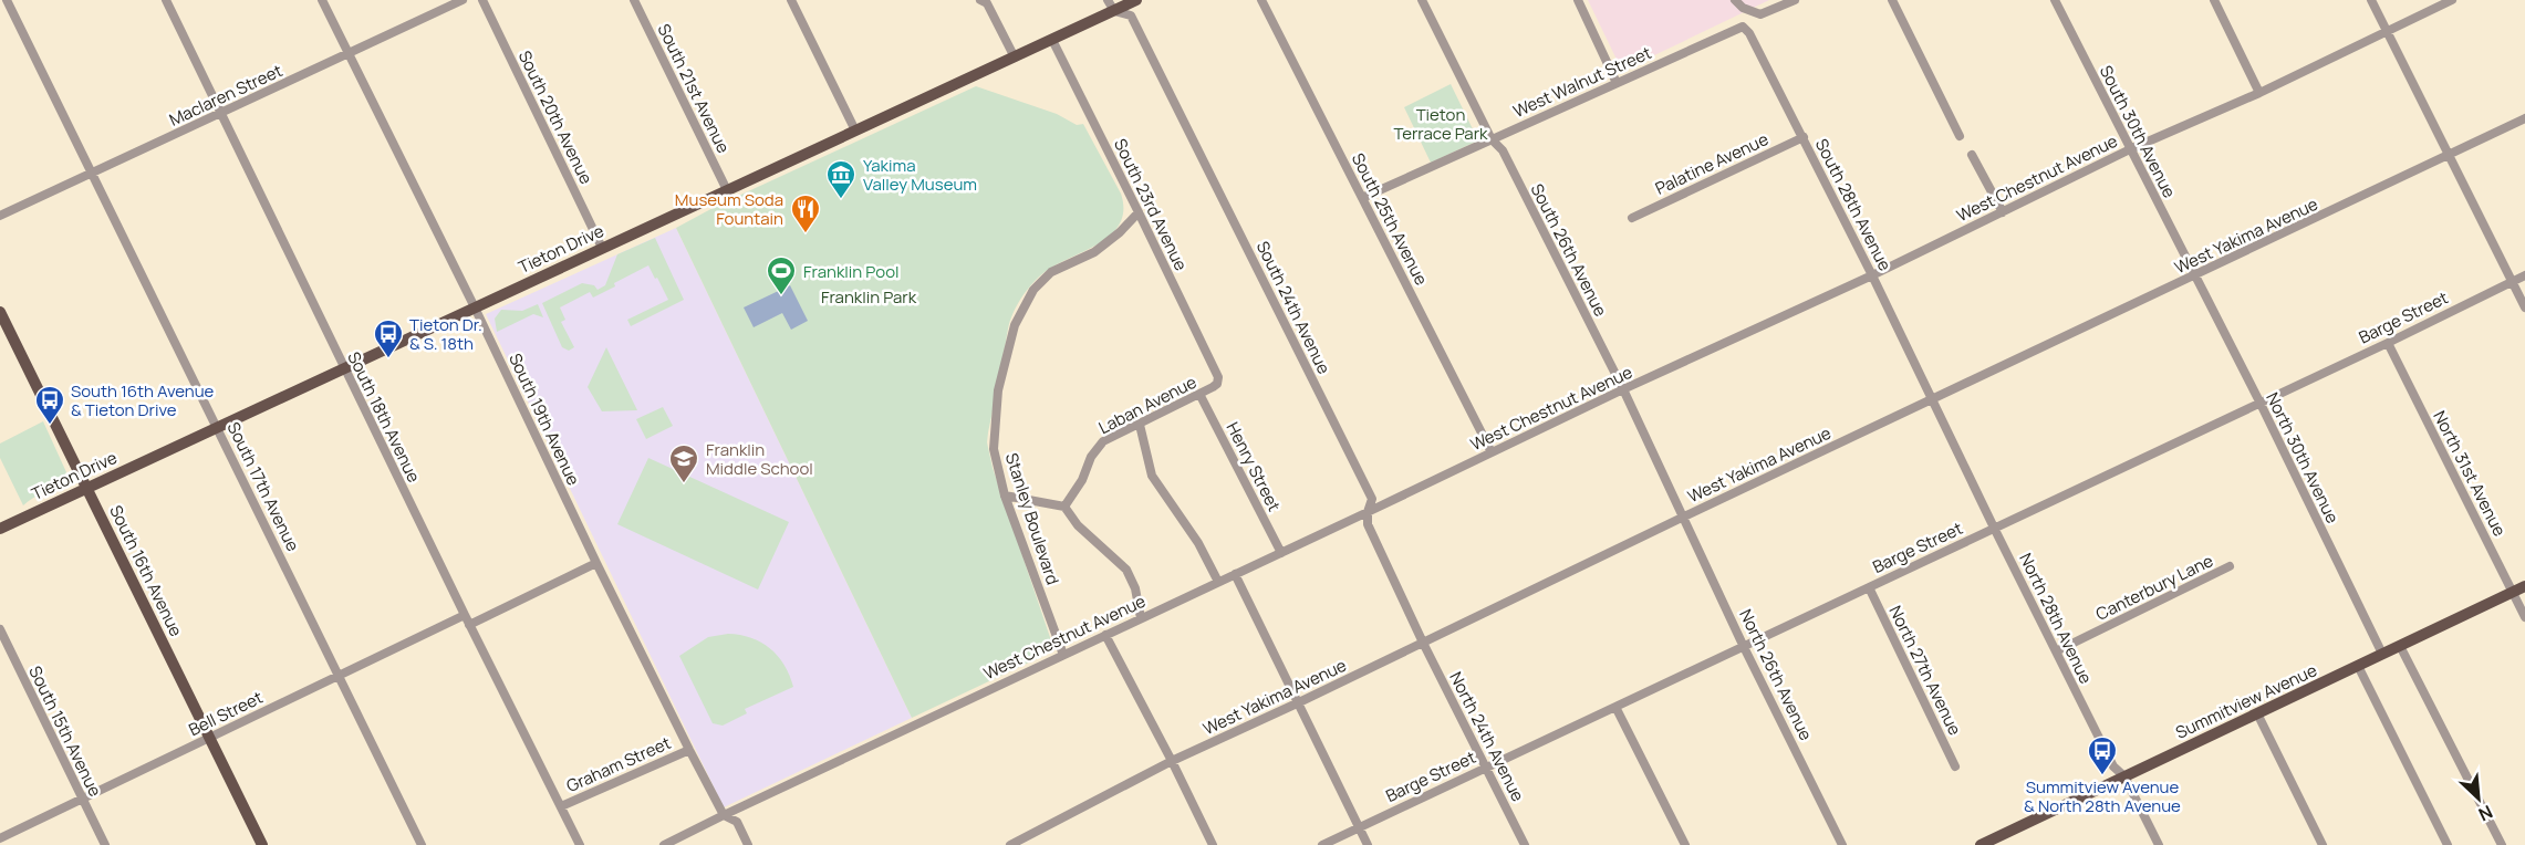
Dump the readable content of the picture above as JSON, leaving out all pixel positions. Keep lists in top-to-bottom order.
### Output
{
  "streets": {
    "main road": ["Tieton Drive", "South 16th Avenue", "Summitview Avenue"],
    "street": [
      "West Walnut Street",
      "South 21st Avenue",
      "Maclaren Street",
      "South 20th Avenue",
      "South 30th Avenue",
      "Palatine Avenue",
      "West Chestnut Avenue",
      "South 23rd Avenue",
      "South 28th Avenue",
      "South 25th Avenue",
      "West Yakima Avenue",
      "South 26th Avenue",
      "South 24th Avenue",
      "Barge Street",
      "Laban Avenue",
      "South 18th Avenue",
      "South 19th Avenue",
      "North 30th Avenue",
      "Henry Street",
      "North 31st Avenue",
      "South 17th Avenue",
      "Stanley Boulevard",
      "Canterbury Lane",
      "North 28th Avenue",
      "North 27th Avenue",
      "North 26th Avenue",
      "Bell Street",
      "South 15th Avenue",
      "North 24th Avenue",
      "Graham Street"
    ]
  },
  "crossings": [
    ["West Walnut Street", "South 28th Avenue"],
    ["West Walnut Street", "South 25th Avenue"],
    ["West Walnut Street", "South 26th Avenue"],
    ["South 21st Avenue", "Tieton Drive"],
    ["Maclaren Street", "South 18th Avenue"],
    ["Maclaren Street", "South 19th Avenue"],
    ["Maclaren Street", "South 17th Avenue"],
    ["South 20th Avenue", "Tieton Drive"],
    ["South 30th Avenue", "West Chestnut Avenue"],
    ["South 30th Avenue", "West Yakima Avenue"],
    ["South 30th Avenue", "North 30th Avenue"],
    ["Palatine Avenue", "South 28th Avenue"],
    ["West Chestnut Avenue", "South 28th Avenue"],
    ["West Chestnut Avenue", "South 25th Avenue"],
    ["West Chestnut Avenue", "South 26th Avenue"],
    ["West Chestnut Avenue", "South 24th Avenue"],
    ["West Chestnut Avenue", "South 19th Avenue"],
    ["West Chestnut Avenue", "Henry Street"],
    ["West Chestnut Avenue", "Stanley Boulevard"],
    ["South 23rd Avenue", "Tieton Drive"],
    ["South 23rd Avenue", "Laban Avenue"],
    ["South 23rd Avenue", "Stanley Boulevard"],
    ["South 28th Avenue", "West Yakima Avenue"],
    ["South 28th Avenue", "North 28th Avenue"],
    ["West Yakima Avenue", "South 26th Avenue"],
    ["West Yakima Avenue", "South 24th Avenue"],
    ["West Yakima Avenue", "North 30th Avenue"],
    ["West Yakima Avenue", "North 28th Avenue"],
    ["West Yakima Avenue", "North 26th Avenue"],
    ["West Yakima Avenue", "North 24th Avenue"],
    ["Tieton Drive", "South 24th Avenue"],
    ["Tieton Drive", "South 18th Avenue"],
    ["Tieton Drive", "South 19th Avenue"],
    ["Tieton Drive", "South 17th Avenue"],
    ["Tieton Drive", "South 16th Avenue"],
    ["South 26th Avenue", "North 26th Avenue"],
    ["South 24th Avenue", "North 24th Avenue"],
    ["Barge Street", "North 30th Avenue"],
    ["Barge Street", "North 31st Avenue"],
    ["Barge Street", "North 28th Avenue"],
    ["Barge Street", "North 27th Avenue"],
    ["Barge Street", "North 26th Avenue"],
    ["Barge Street", "North 24th Avenue"],
    ["Laban Avenue", "Henry Street"],
    ["South 18th Avenue", "Bell Street"],
    ["South 18th Avenue", "Graham Street"],
    ["South 19th Avenue", "Bell Street"],
    ["South 19th Avenue", "Graham Street"],
    ["North 30th Avenue", "Summitview Avenue"],
    ["North 31st Avenue", "Summitview Avenue"],
    ["South 17th Avenue", "Bell Street"],
    ["South 16th Avenue", "Bell Street"],
    ["Canterbury Lane", "North 28th Avenue"],
    ["North 28th Avenue", "Summitview Avenue"],
    ["Bell Street", "South 15th Avenue"]
  ],
  "parks": ["Tieton Terrace Park", "Franklin Park"],
  "places": {
    "museum": ["Yakima Valley Museum"],
    "restaurant": ["Museum Soda Fountain"],
    "sports": ["Franklin Pool"],
    "bus stop": ["Tieton Dr. & S. 18th", "South 16th Avenue & Tieton Drive", "Summitview Avenue & North 28th Avenue"],
    "school or university": ["Franklin Middle School"]
  },
  "north": "bottom right"
}
